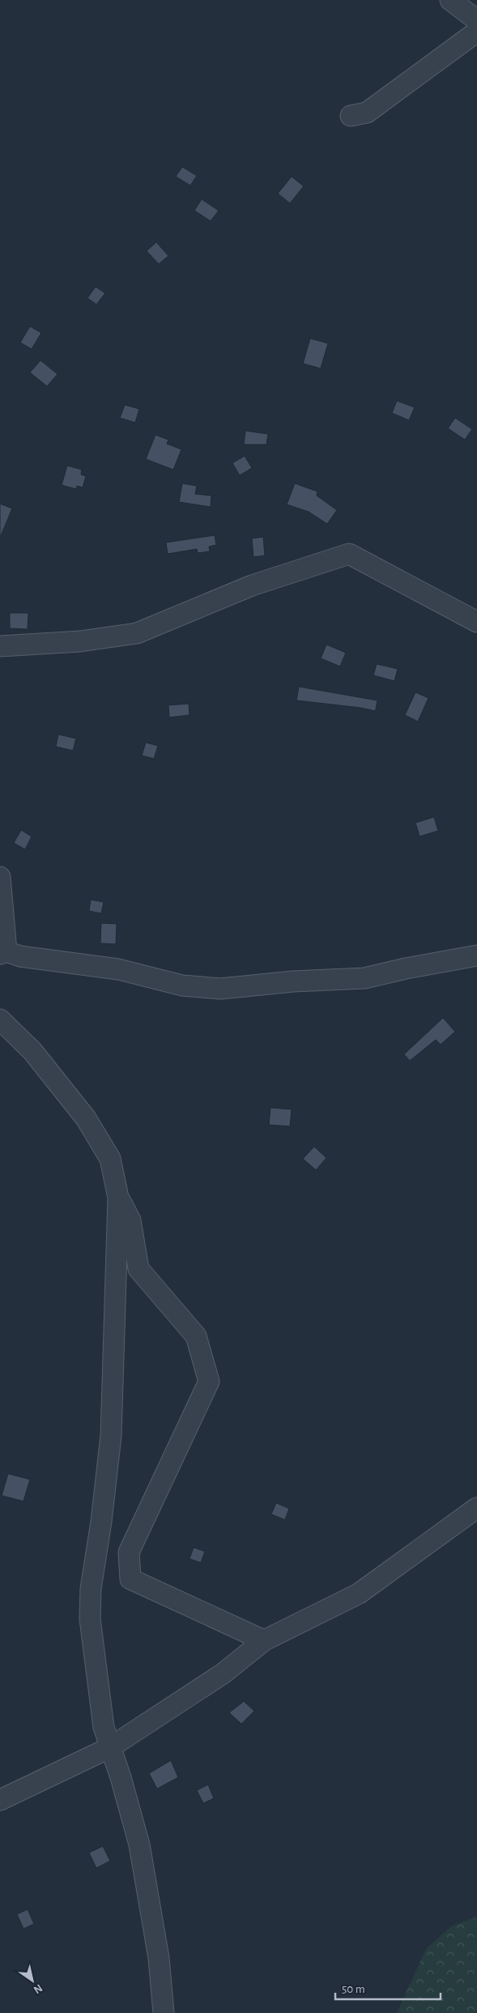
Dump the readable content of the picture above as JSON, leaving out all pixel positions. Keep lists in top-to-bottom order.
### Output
{
  "scale_bar": "50 m",
  "north": "bottom right"
}
